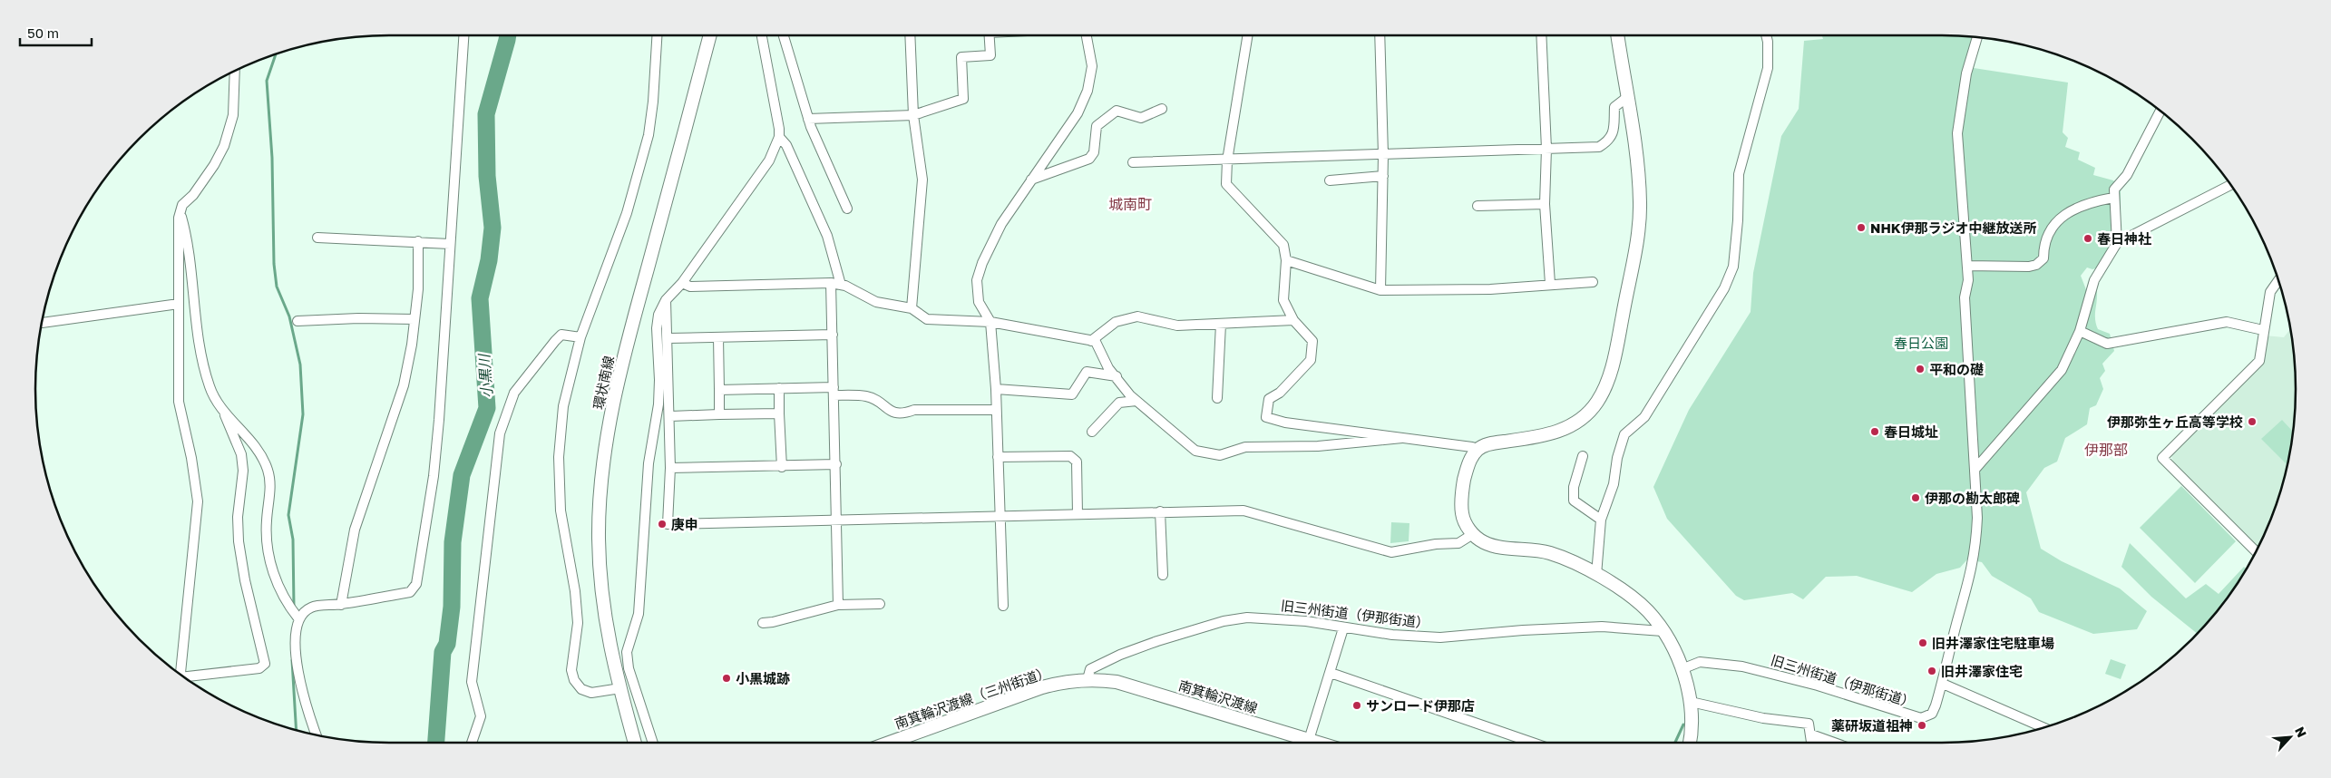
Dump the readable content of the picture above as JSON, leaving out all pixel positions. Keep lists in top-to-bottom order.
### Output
{
  "streets": {
    "street": [
      "環状南線",
      "旧三州街道（伊那街道）",
      "南箕輪沢渡線",
      "南箕輪沢渡線（三州街道）"
    ]
  },
  "crossings": [
    ["旧三州街道（伊那街道）", "南箕輪沢渡線"],
    ["旧三州街道（伊那街道）", "南箕輪沢渡線（三州街道）"],
    ["南箕輪沢渡線", "南箕輪沢渡線（三州街道）"]
  ],
  "districts": ["城南町", "伊那部"],
  "water": ["小黒川"],
  "parks": ["春日公園"],
  "places": [
    "NHK伊那ラジオ中継放送所",
    "春日神社",
    "平和の礎",
    "伊那弥生ヶ丘高等学校",
    "春日城址",
    "伊那の勘太郎碑",
    "庚申",
    "旧井澤家住宅駐車場",
    "旧井澤家住宅",
    "小黒城跡",
    "サンロード伊那店",
    "薬研坂道祖神"
  ],
  "scale_bar": "50 m",
  "north": "top right"
}
